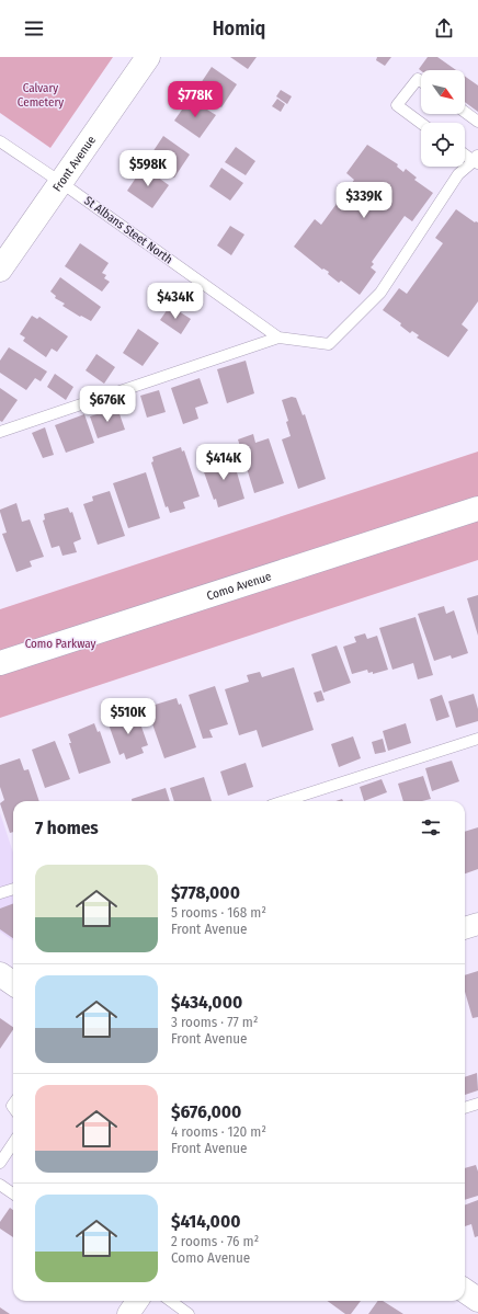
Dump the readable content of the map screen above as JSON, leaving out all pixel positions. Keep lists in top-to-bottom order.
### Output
{
  "streets": {
    "street": ["Front Avenue", "Como Avenue"],
    "lane": ["St Albans Steet North"]
  },
  "crossings": [
    ["Front Avenue", "St Albans Steet North"]
  ],
  "parks": ["Calvary Cemetery", "Como Parkway"],
  "north": "bottom right",
  "page": {
    "header": "Homiq",
    "price": [
      "$778K",
      "$598K",
      "$339K",
      "$434K",
      "$676K",
      "$414K",
      "$510K"
    ],
    "heading": "7 homes",
    "list": [
      {
        "name": "$778,000",
        "note": "5 rooms · 168 m² · Front Avenue"
      },
      {
        "name": "$434,000",
        "note": "3 rooms · 77 m² · Front Avenue"
      },
      {
        "name": "$676,000",
        "note": "4 rooms · 120 m² · Front Avenue"
      },
      {
        "name": "$414,000",
        "note": "2 rooms · 76 m² · Como Avenue"
      }
    ]
  }
}
